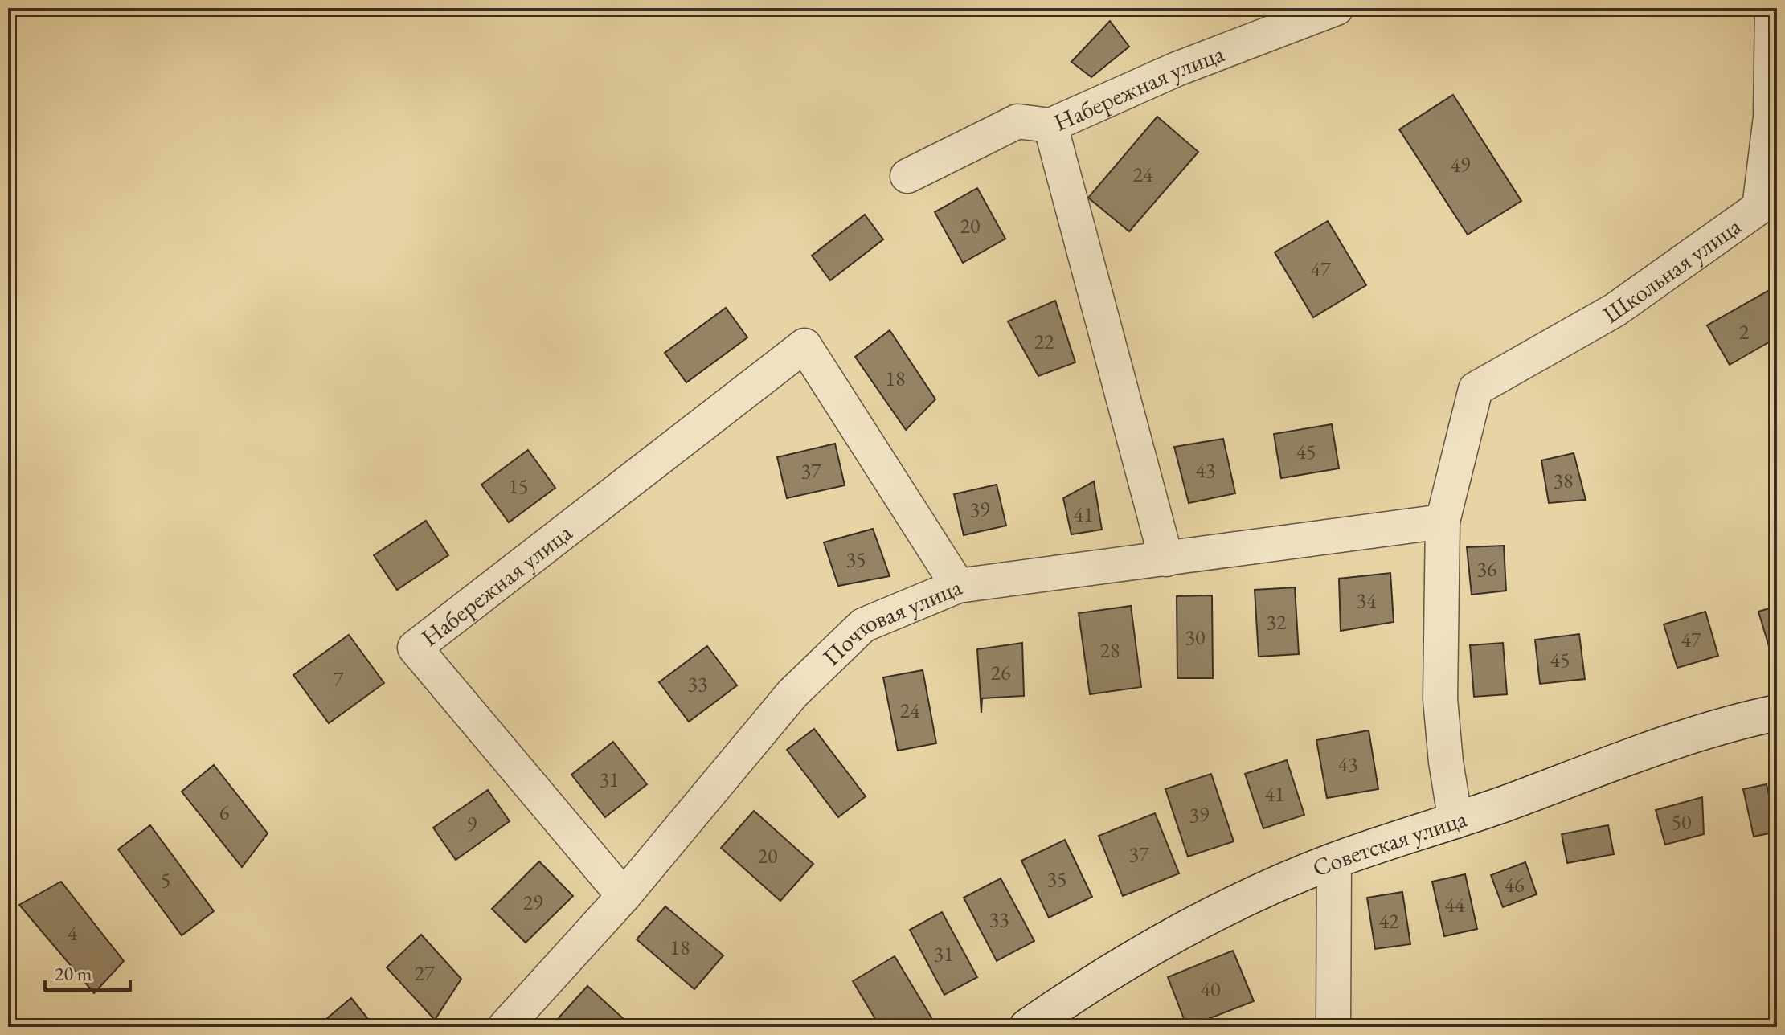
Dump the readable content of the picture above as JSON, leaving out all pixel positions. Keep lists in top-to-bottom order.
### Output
{
  "streets": {
    "street": [
      "Набережная улица",
      "Школьная улица",
      "Почтовая улица",
      "Советская улица"
    ]
  },
  "crossings": [
    ["Набережная улица", "Почтовая улица"],
    ["Школьная улица", "Почтовая улица"]
  ],
  "house_numbers": [
    "49",
    "24",
    "20",
    "47",
    "2",
    "22",
    "18",
    "45",
    "43",
    "37",
    "38",
    "15",
    "39",
    "41",
    "35",
    "36",
    "34",
    "32",
    "30",
    "47",
    "28",
    "45",
    "26",
    "7",
    "33",
    "24",
    "43",
    "31",
    "41",
    "6",
    "39",
    "50",
    "9",
    "37",
    "20",
    "35",
    "5",
    "46",
    "29",
    "44",
    "33",
    "42",
    "4",
    "18",
    "31",
    "27",
    "40"
  ],
  "scale_bar": "20 m"
}
